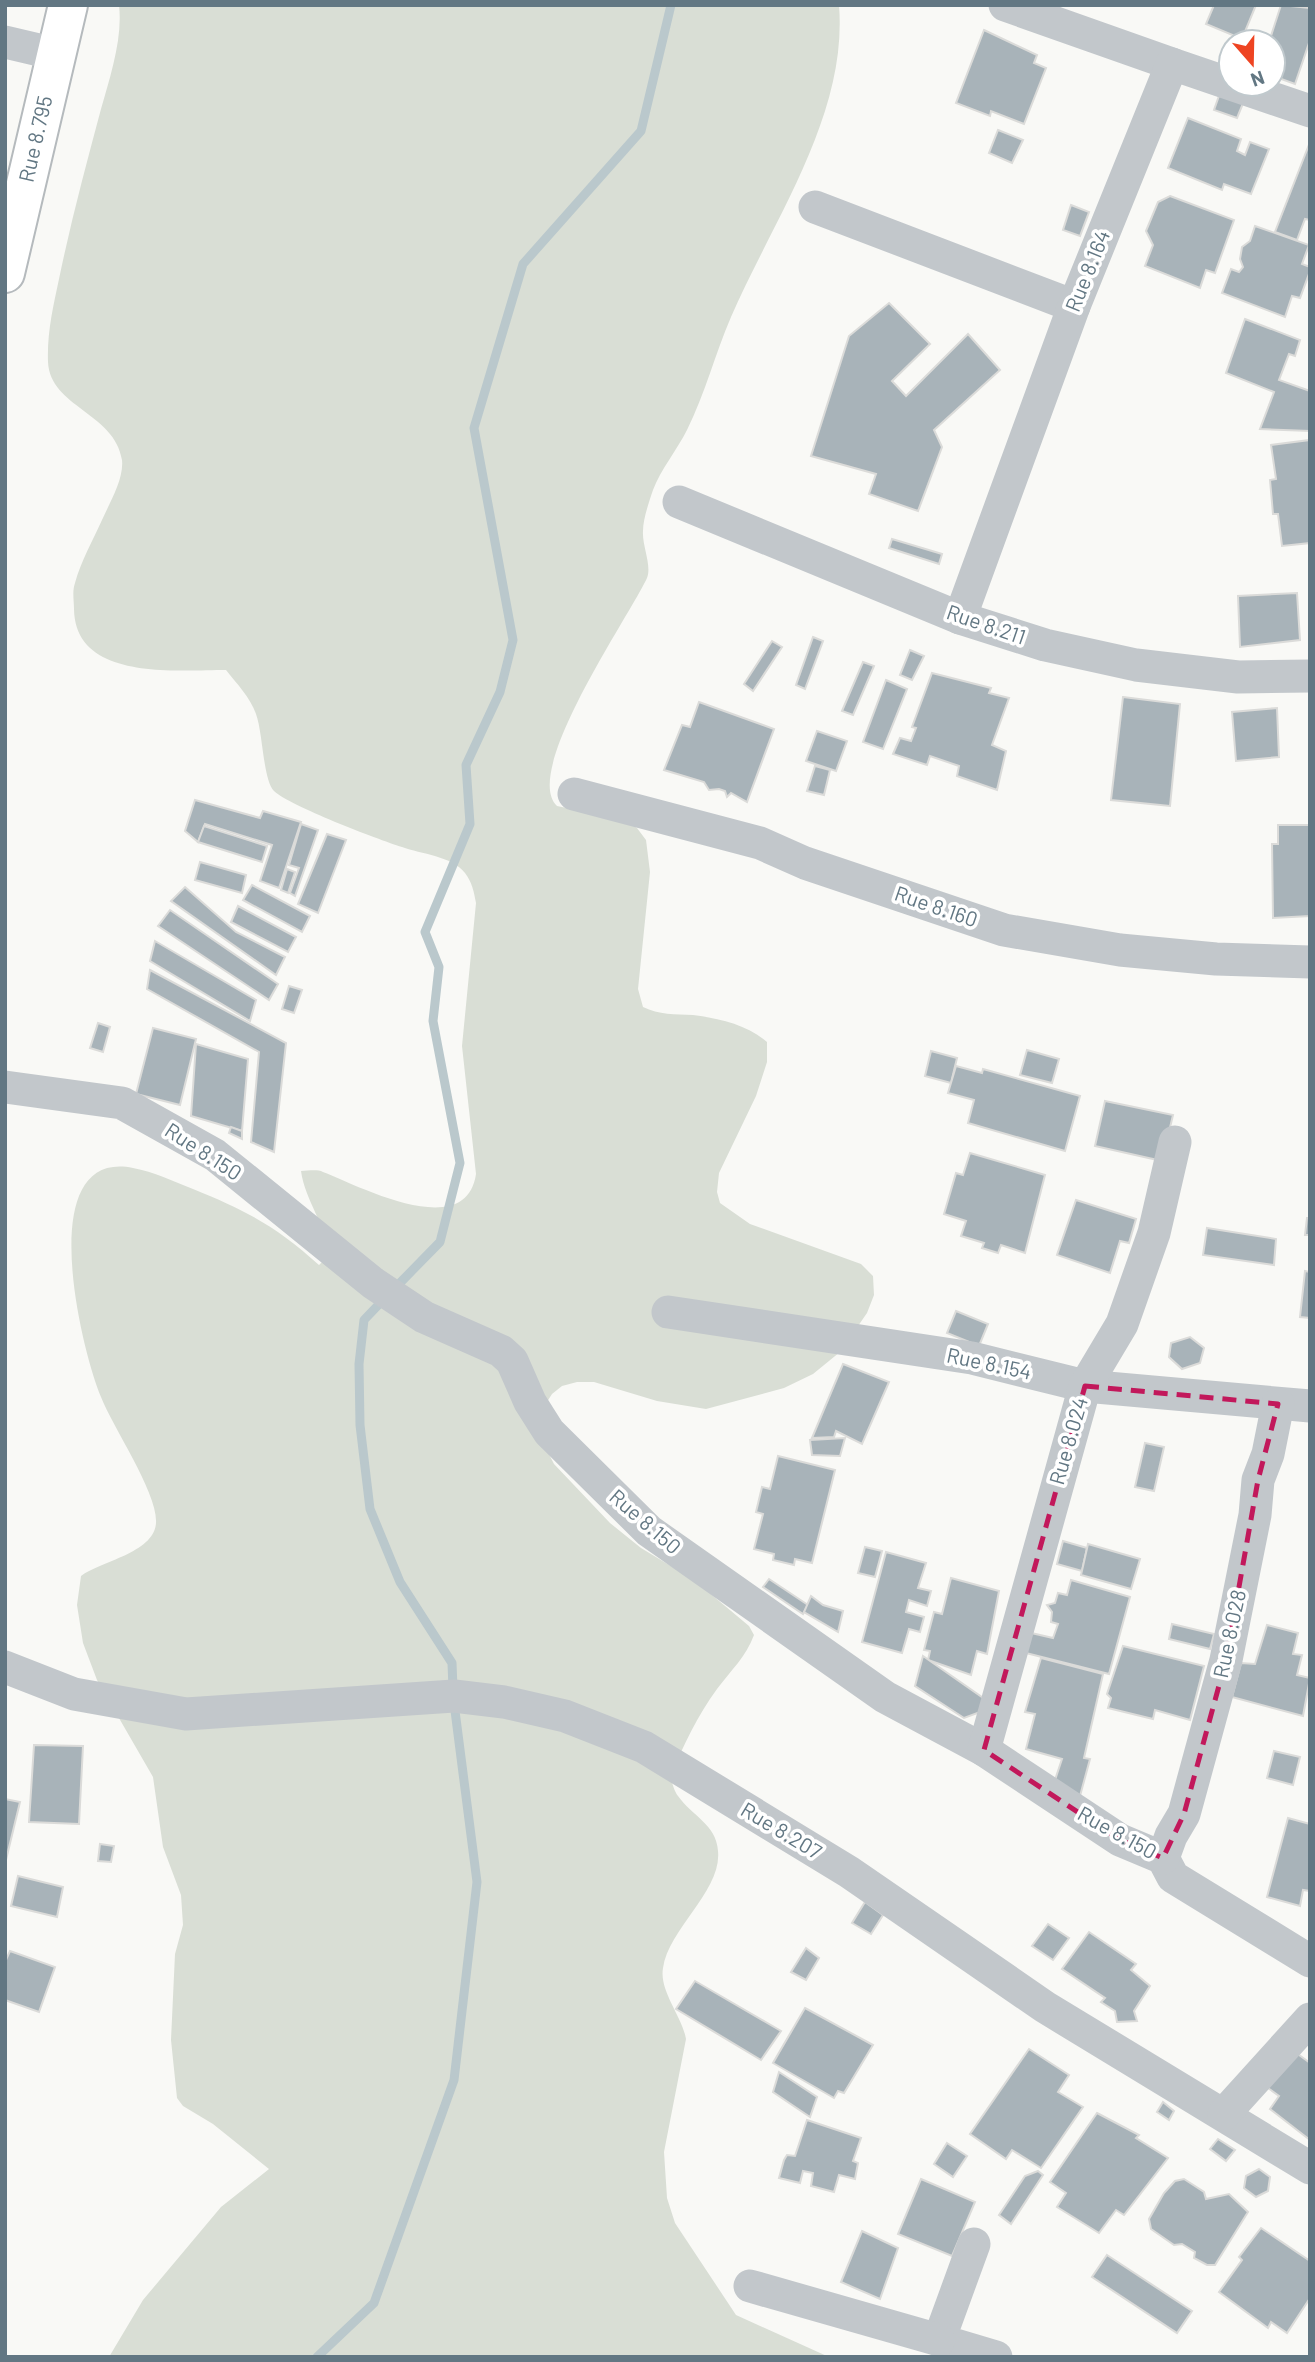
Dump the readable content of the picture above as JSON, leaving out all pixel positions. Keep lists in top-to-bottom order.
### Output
{
  "streets": {
    "highway": ["Rue 8.795"],
    "street": [
      "Rue 8.164",
      "Rue 8.211",
      "Rue 8.160",
      "Rue 8.150",
      "Rue 8.154",
      "Rue 8.024",
      "Rue 8.028",
      "Rue 8.207"
    ]
  },
  "crossings": [
    ["Rue 8.164", "Rue 8.211"],
    ["Rue 8.150", "Rue 8.024"],
    ["Rue 8.150", "Rue 8.028"],
    ["Rue 8.154", "Rue 8.024"],
    ["Rue 8.154", "Rue 8.028"]
  ],
  "north": "bottom"
}
